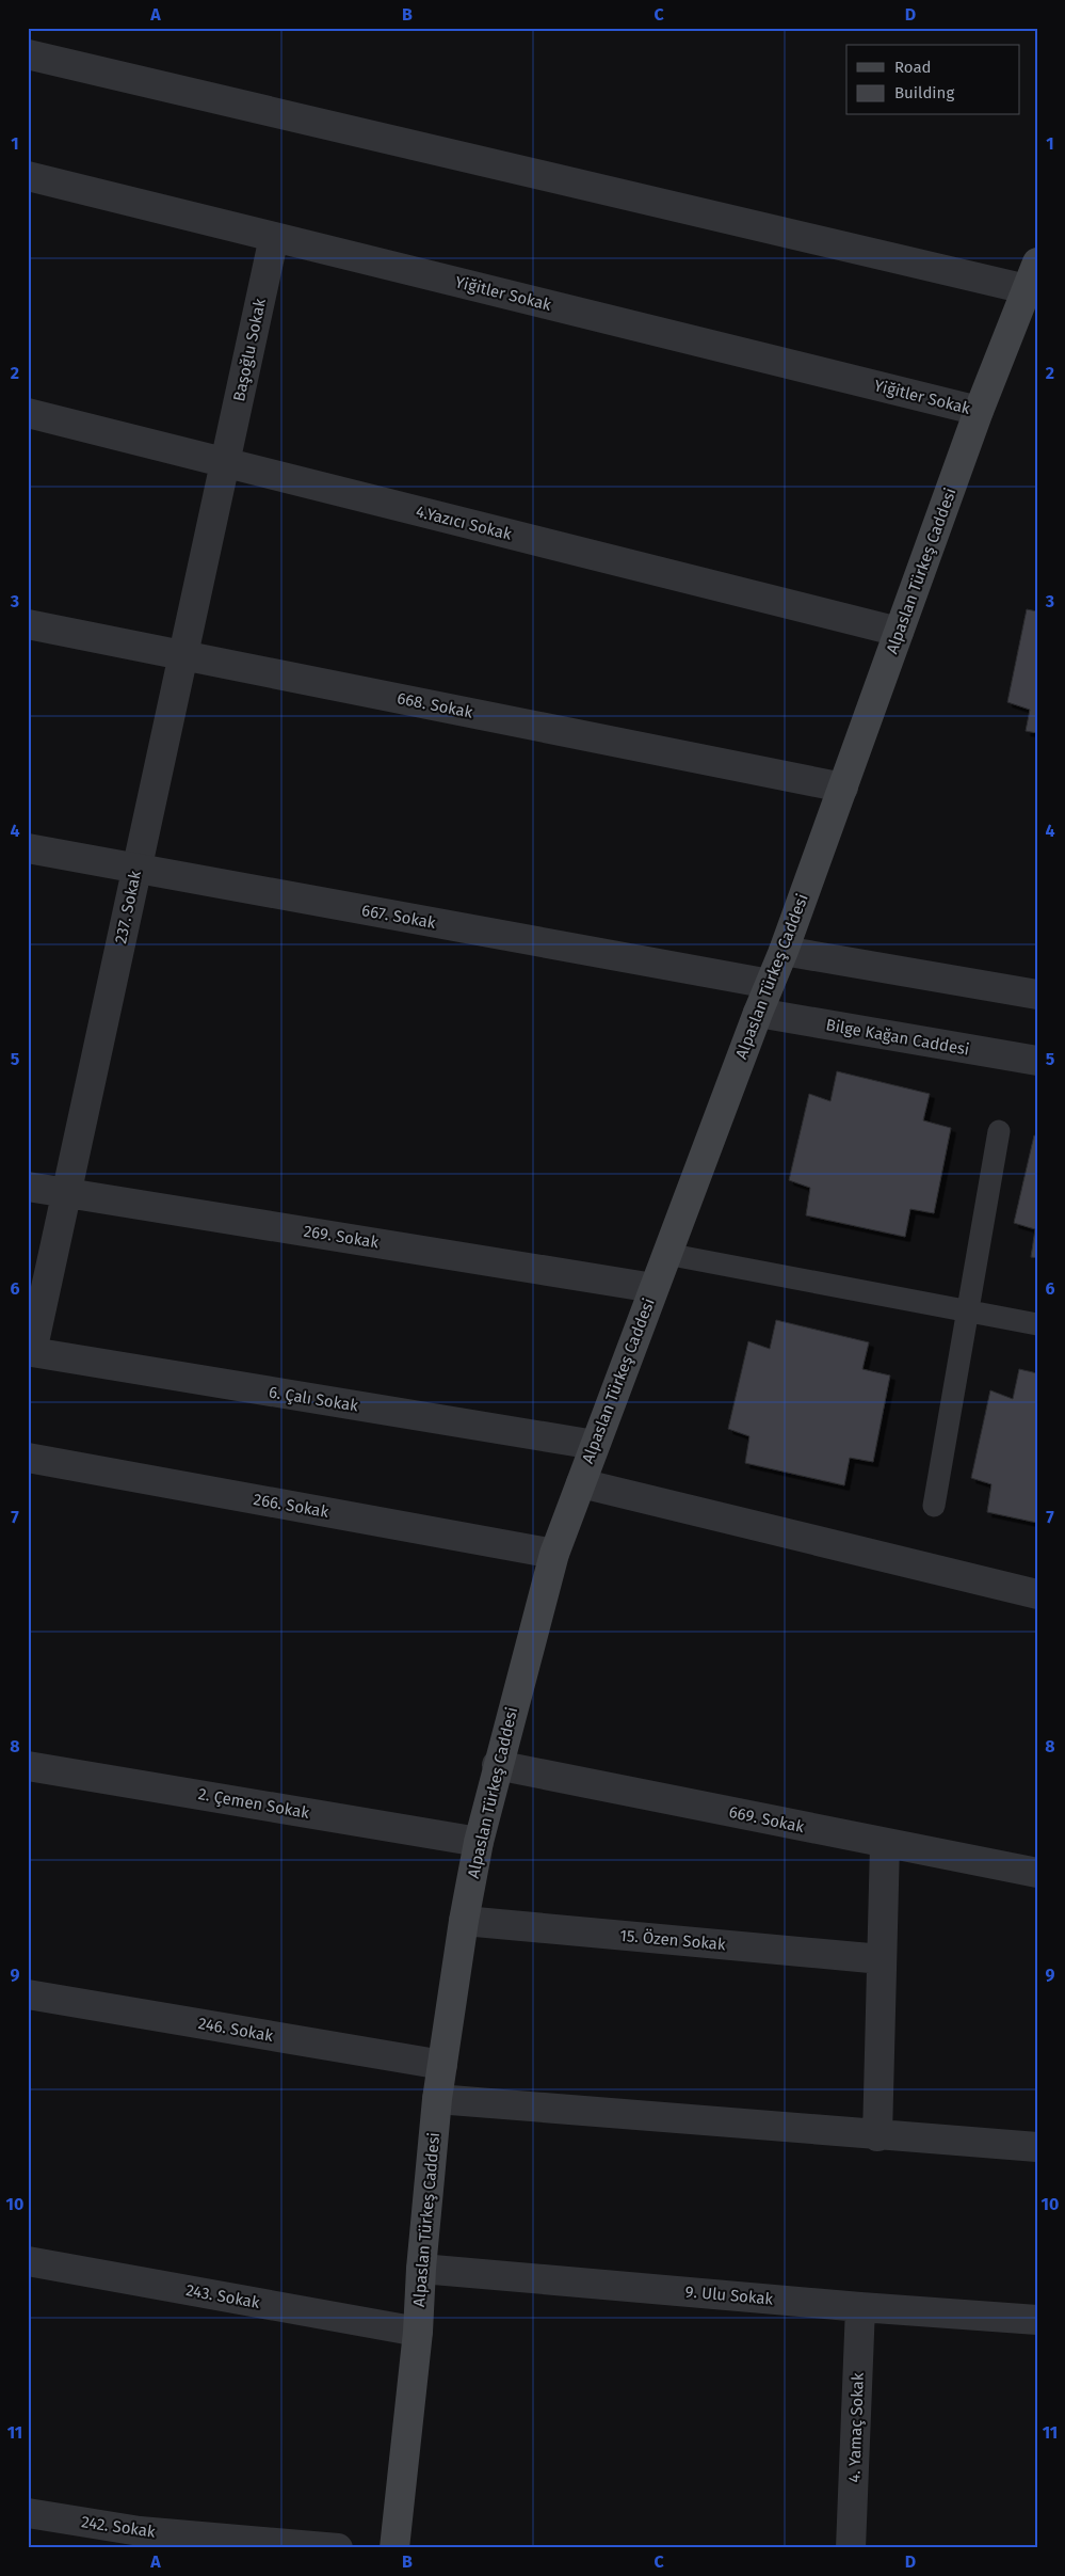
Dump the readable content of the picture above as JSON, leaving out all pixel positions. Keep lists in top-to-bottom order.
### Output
{
  "streets": {
    "main road": ["Alpaslan Türkeş Caddesi"],
    "street": [
      "Yiğitler Sokak",
      "Başoğlu Sokak",
      "4.Yazıcı Sokak",
      "668. Sokak",
      "237. Sokak",
      "667. Sokak",
      "Bilge Kağan Caddesi",
      "269. Sokak",
      "6. Çalı Sokak",
      "266. Sokak",
      "2. Çemen Sokak",
      "669. Sokak",
      "15. Özen Sokak",
      "246. Sokak",
      "9. Ulu Sokak",
      "243. Sokak",
      "4. Yamaç Sokak",
      "242. Sokak"
    ]
  },
  "crossings": [
    ["Yiğitler Sokak", "Başoğlu Sokak"],
    ["Yiğitler Sokak", "Alpaslan Türkeş Caddesi"],
    ["Başoğlu Sokak", "4.Yazıcı Sokak"],
    ["Başoğlu Sokak", "237. Sokak"],
    ["4.Yazıcı Sokak", "Alpaslan Türkeş Caddesi"],
    ["4.Yazıcı Sokak", "237. Sokak"],
    ["Alpaslan Türkeş Caddesi", "668. Sokak"],
    ["Alpaslan Türkeş Caddesi", "667. Sokak"],
    ["Alpaslan Türkeş Caddesi", "Bilge Kağan Caddesi"],
    ["Alpaslan Türkeş Caddesi", "269. Sokak"],
    ["Alpaslan Türkeş Caddesi", "6. Çalı Sokak"],
    ["Alpaslan Türkeş Caddesi", "266. Sokak"],
    ["Alpaslan Türkeş Caddesi", "2. Çemen Sokak"],
    ["Alpaslan Türkeş Caddesi", "669. Sokak"],
    ["Alpaslan Türkeş Caddesi", "15. Özen Sokak"],
    ["Alpaslan Türkeş Caddesi", "246. Sokak"],
    ["Alpaslan Türkeş Caddesi", "9. Ulu Sokak"],
    ["Alpaslan Türkeş Caddesi", "243. Sokak"],
    ["668. Sokak", "237. Sokak"],
    ["237. Sokak", "667. Sokak"],
    ["237. Sokak", "269. Sokak"],
    ["237. Sokak", "6. Çalı Sokak"],
    ["9. Ulu Sokak", "4. Yamaç Sokak"]
  ],
  "legend": ["Road", "Building"],
  "grid": {
    "columns": [
      "A",
      "B",
      "C",
      "D"
    ],
    "rows": [
      "1",
      "2",
      "3",
      "4",
      "5",
      "6",
      "7",
      "8",
      "9",
      "10",
      "11"
    ]
  }
}
